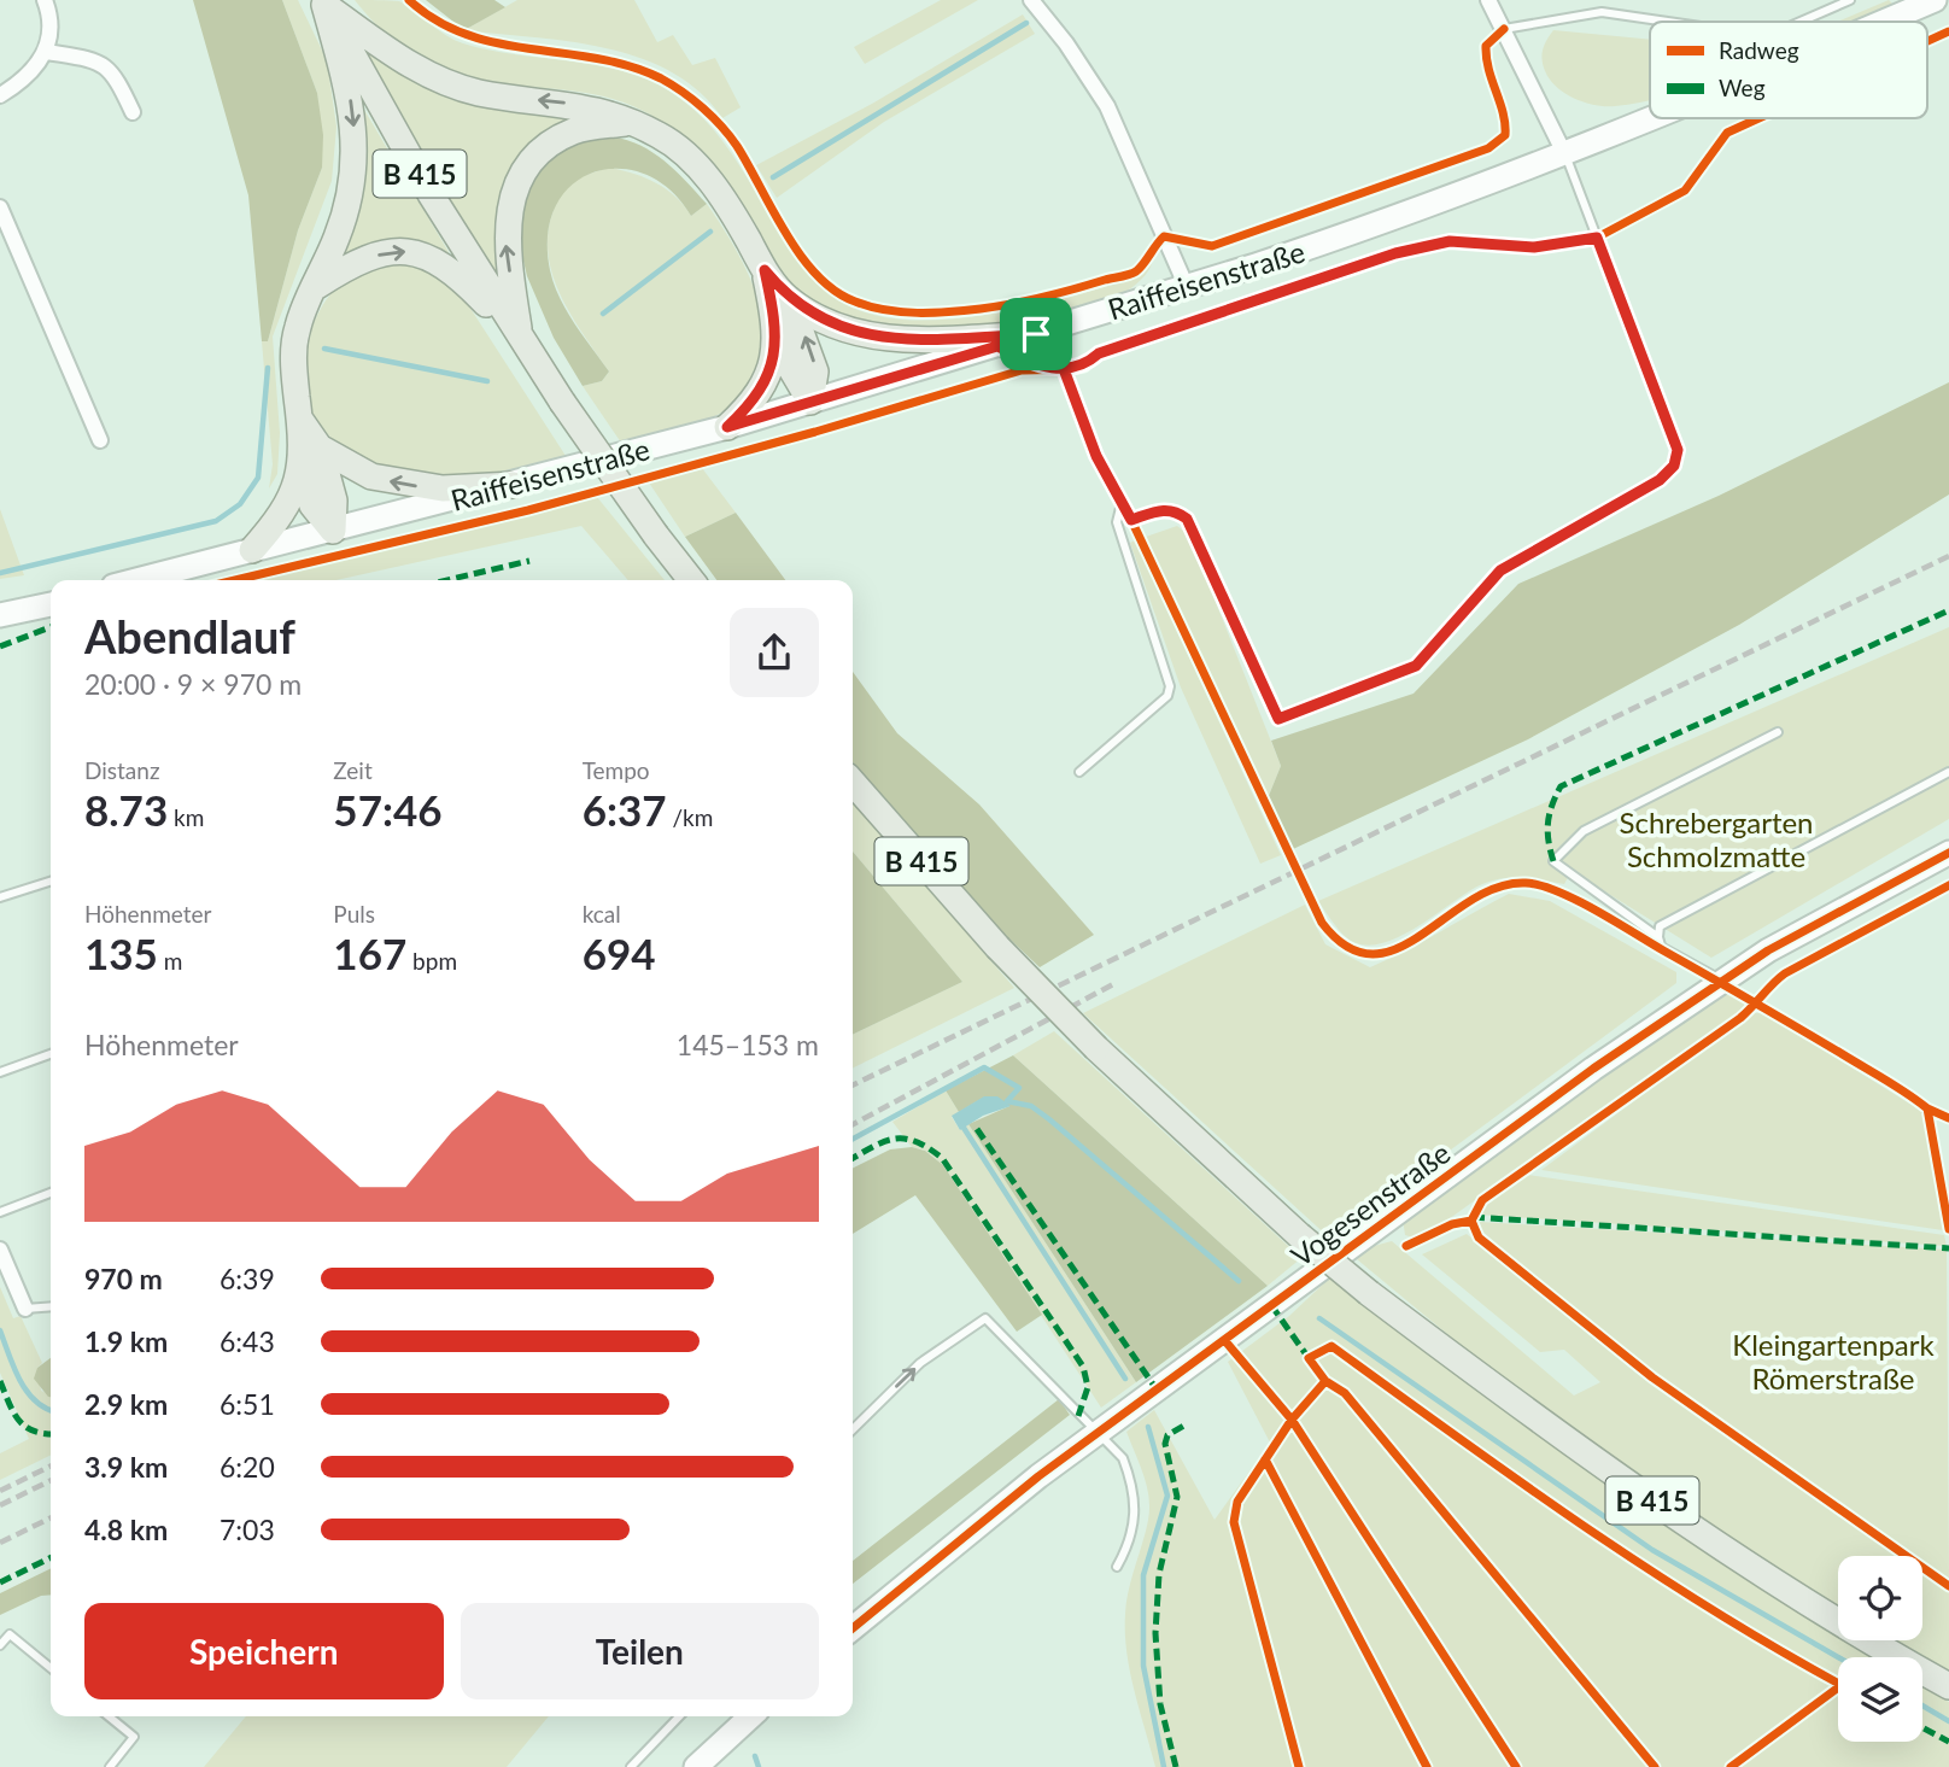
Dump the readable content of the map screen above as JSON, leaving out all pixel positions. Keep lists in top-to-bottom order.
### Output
{
  "streets": {
    "main road": ["B 415"],
    "street": ["Raiffeisenstraße", "Vogesenstraße"]
  },
  "parks": ["Schrebergarten Schmolzmatte", "Kleingartenpark Römerstraße"],
  "legend": ["Radweg", "Weg"],
  "page": {
    "heading": ["Abendlauf", "20:00 · 9 × 970 m"],
    "stats": [
      ["Distanz", "8.73 km"],
      ["Zeit", "57:46"],
      ["Tempo", "6:37 /km"],
      ["Höhenmeter", "135 m"],
      ["Puls", "167 bpm"],
      ["kcal", "694"]
    ],
    "chart": ["Höhenmeter", "145–153 m"],
    "list": [
      {
        "name": "970 m",
        "note": "6:39"
      },
      {
        "name": "1.9 km",
        "note": "6:43"
      },
      {
        "name": "2.9 km",
        "note": "6:51"
      },
      {
        "name": "3.9 km",
        "note": "6:20"
      },
      {
        "name": "4.8 km",
        "note": "7:03"
      }
    ],
    "buttons": ["Speichern", "Teilen"]
  }
}
